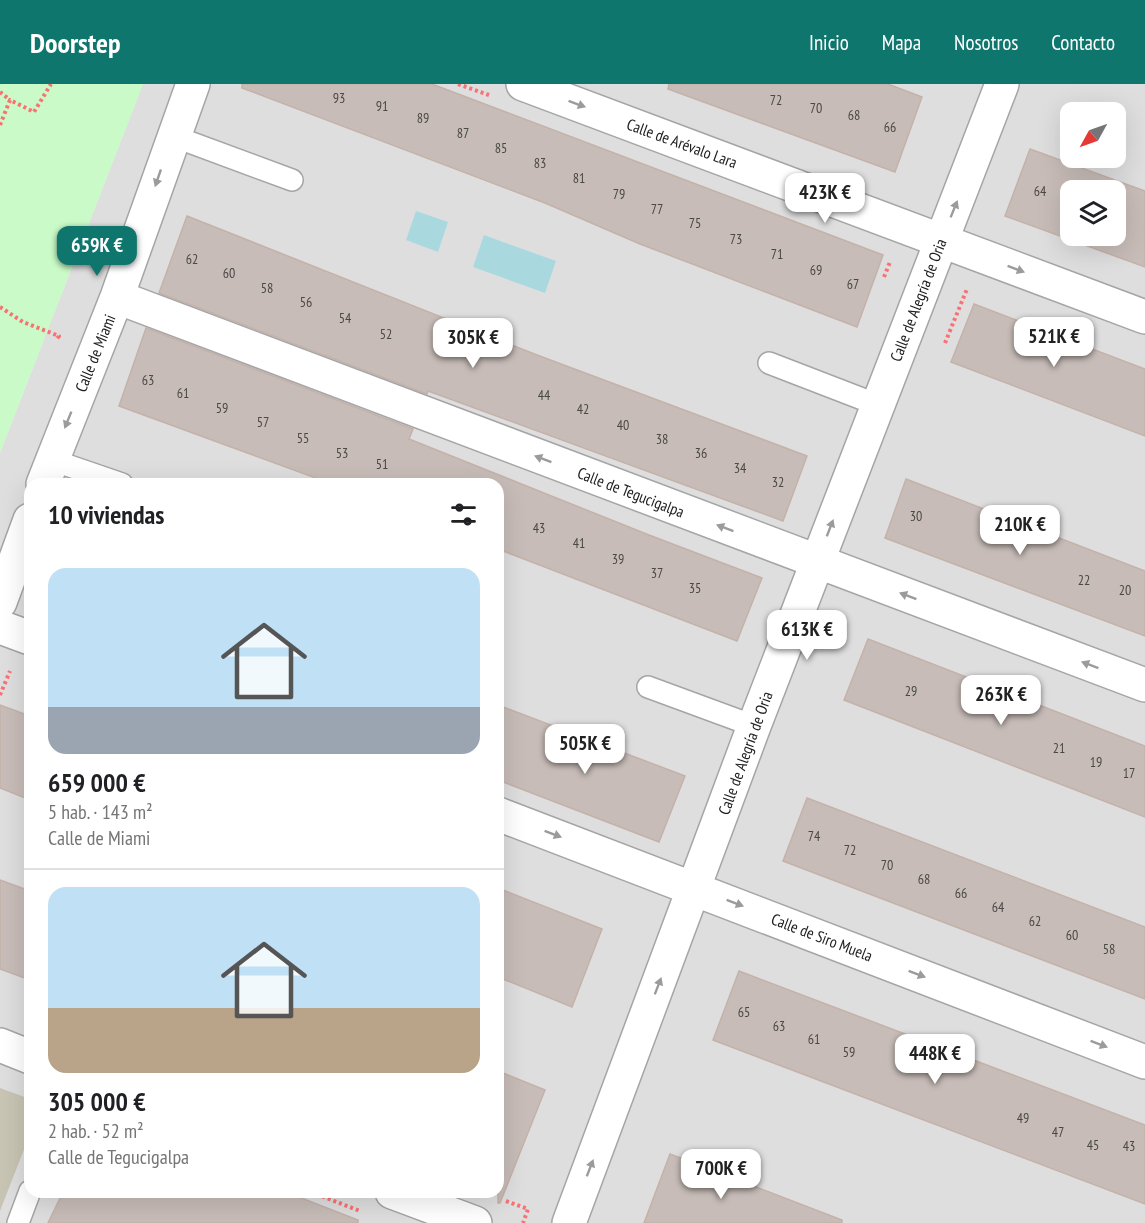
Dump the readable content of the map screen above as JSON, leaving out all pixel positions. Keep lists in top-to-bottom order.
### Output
{
  "streets": {
    "street": [
      "Calle de Arévalo Lara",
      "Calle de Alegría de Oria",
      "Calle de Miami",
      "Calle de Tegucigalpa",
      "Calle de Siro Muela"
    ]
  },
  "crossings": [
    ["Calle de Arévalo Lara", "Calle de Alegría de Oria"],
    ["Calle de Alegría de Oria", "Calle de Tegucigalpa"],
    ["Calle de Alegría de Oria", "Calle de Siro Muela"],
    ["Calle de Miami", "Calle de Tegucigalpa"]
  ],
  "one_way": [
    "Calle de Arévalo Lara",
    "Calle de Alegría de Oria",
    "Calle de Miami",
    "Calle de Tegucigalpa",
    "Calle de Siro Muela"
  ],
  "house_numbers": [
    "93",
    "72",
    "91",
    "70",
    "68",
    "89",
    "66",
    "87",
    "85",
    "83",
    "81",
    "64",
    "79",
    "77",
    "75",
    "73",
    "71",
    "62",
    "69",
    "60",
    "67",
    "58",
    "56",
    "54",
    "52",
    "63",
    "61",
    "44",
    "59",
    "42",
    "57",
    "40",
    "55",
    "38",
    "53",
    "36",
    "51",
    "34",
    "32",
    "30",
    "43",
    "41",
    "39",
    "37",
    "22",
    "35",
    "20",
    "29",
    "21",
    "19",
    "17",
    "74",
    "72",
    "70",
    "68",
    "66",
    "64",
    "62",
    "60",
    "58",
    "65",
    "63",
    "61",
    "59",
    "49",
    "47",
    "45",
    "43"
  ],
  "north": "bottom left",
  "page": {
    "header": "Doorstep",
    "nav": [
      "Inicio",
      "Mapa",
      "Nosotros",
      "Contacto"
    ],
    "price": [
      "423K €",
      "659K €",
      "521K €",
      "305K €",
      "210K €",
      "613K €",
      "263K €",
      "505K €",
      "448K €",
      "700K €"
    ],
    "heading": "10 viviendas",
    "list": [
      {
        "name": "659 000 €",
        "note": "5 hab. · 143 m² · Calle de Miami"
      },
      {
        "name": "305 000 €",
        "note": "2 hab. · 52 m² · Calle de Tegucigalpa"
      }
    ]
  }
}
